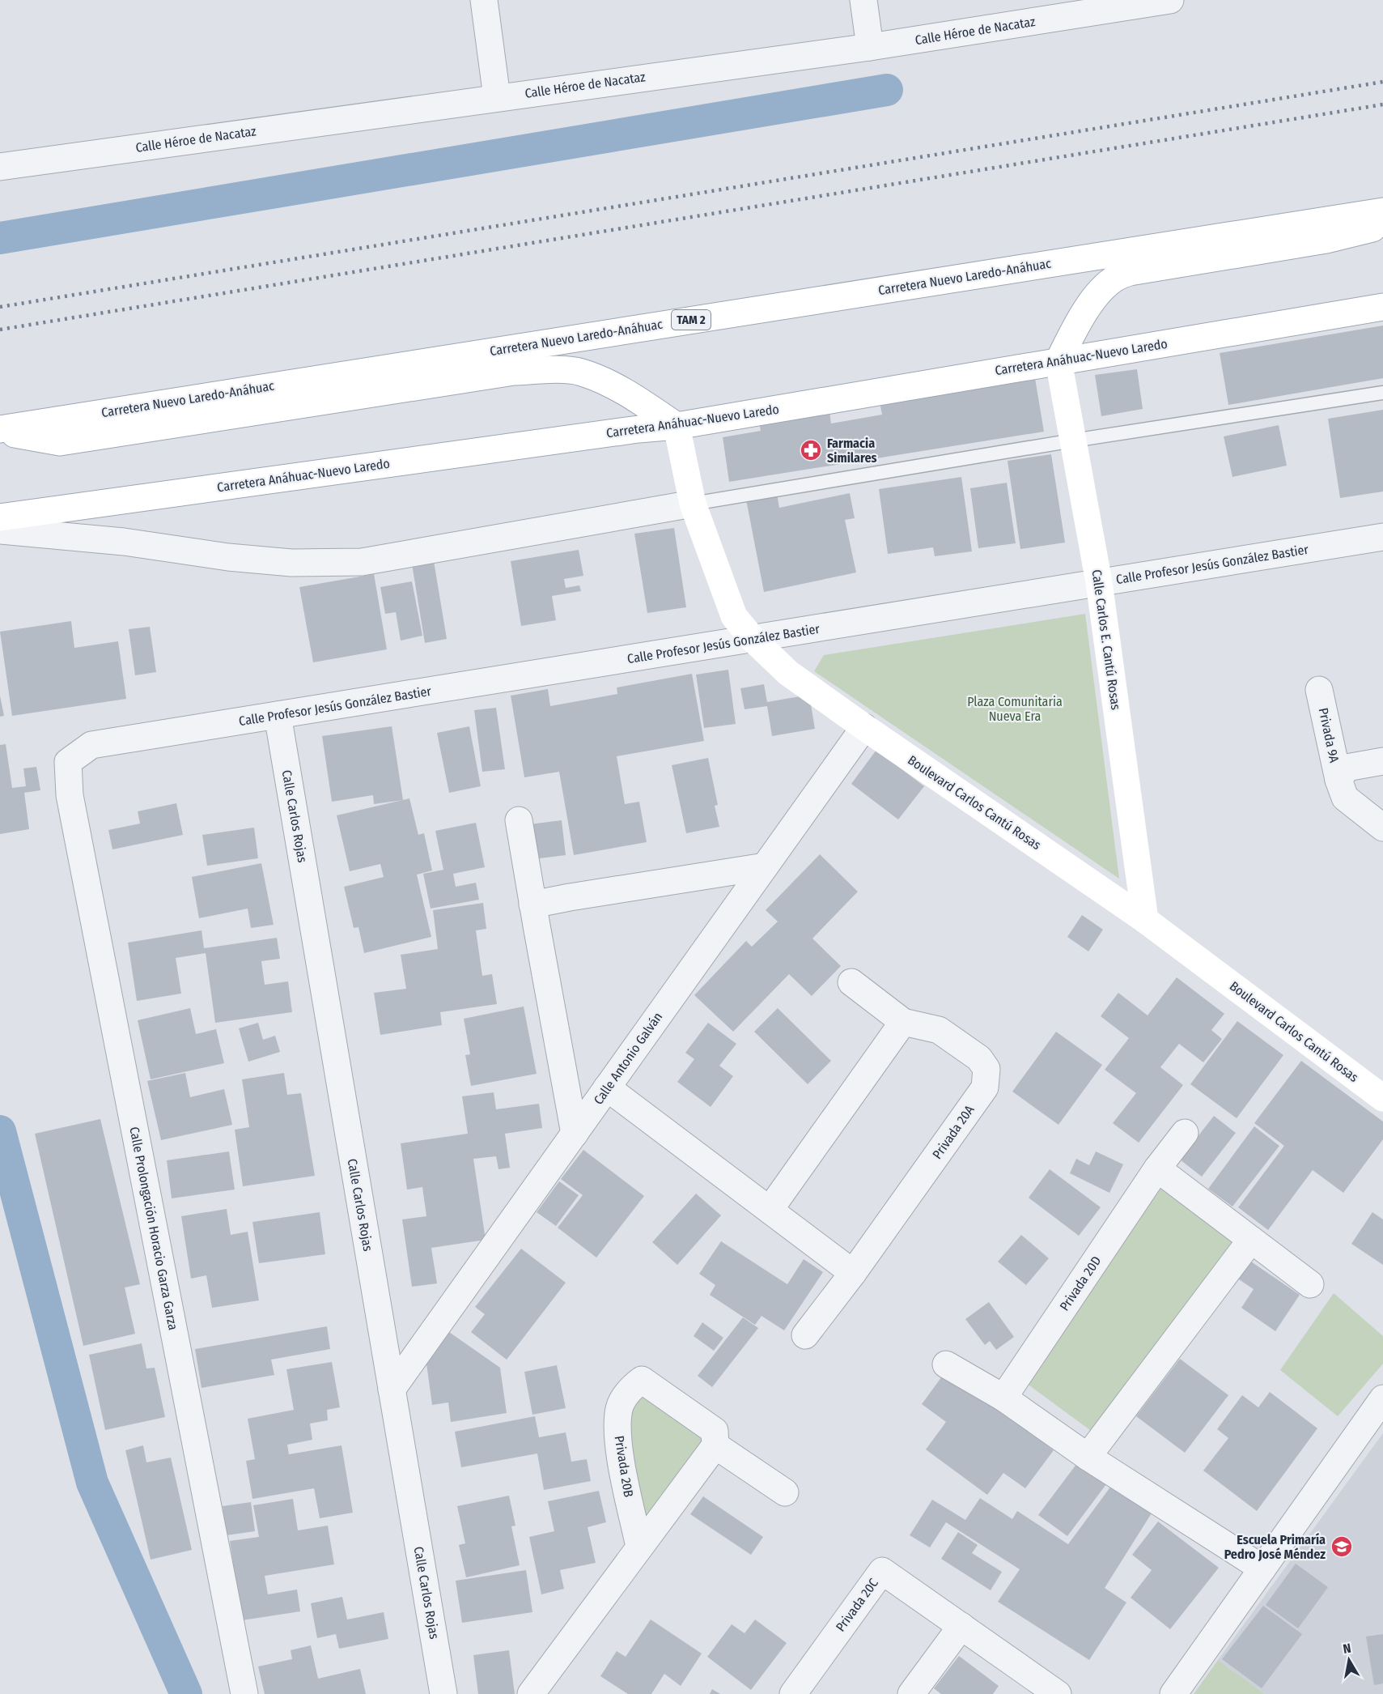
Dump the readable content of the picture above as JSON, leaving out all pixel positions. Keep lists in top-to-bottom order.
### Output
{
  "streets": {
    "main road": [
      "Carretera Nuevo Laredo-Anáhuac",
      "TAM 2",
      "Carretera Anáhuac-Nuevo Laredo",
      "Calle Carlos E. Cantú Rosas",
      "Boulevard Carlos Cantú Rosas"
    ],
    "street": [
      "Calle Héroe de Nacataz",
      "Calle Profesor Jesús González Bastier",
      "Privada 9A",
      "Calle Carlos Rojas",
      "Calle Antonio Galván",
      "Privada 20A",
      "Calle Prolongación Horacio Garza Garza",
      "Privada 20D",
      "Privada 20B",
      "Privada 20C"
    ]
  },
  "crossings": [
    ["Carretera Anáhuac-Nuevo Laredo", "Calle Carlos E. Cantú Rosas"],
    ["Carretera Anáhuac-Nuevo Laredo", "Boulevard Carlos Cantú Rosas"],
    ["Calle Profesor Jesús González Bastier", "Calle Carlos E. Cantú Rosas"],
    ["Calle Profesor Jesús González Bastier", "Boulevard Carlos Cantú Rosas"],
    ["Calle Profesor Jesús González Bastier", "Calle Carlos Rojas"],
    ["Calle Profesor Jesús González Bastier", "Calle Prolongación Horacio Garza Garza"],
    ["Calle Carlos E. Cantú Rosas", "Boulevard Carlos Cantú Rosas"],
    ["Boulevard Carlos Cantú Rosas", "Calle Antonio Galván"],
    ["Calle Carlos Rojas", "Calle Antonio Galván"]
  ],
  "parks": ["Plaza Comunitaria Nueva Era"],
  "places": {
    "pharmacy": ["Farmacia Similares"],
    "school or university": ["Escuela Primaría Pedro José Méndez"]
  },
  "north": "top"
}
